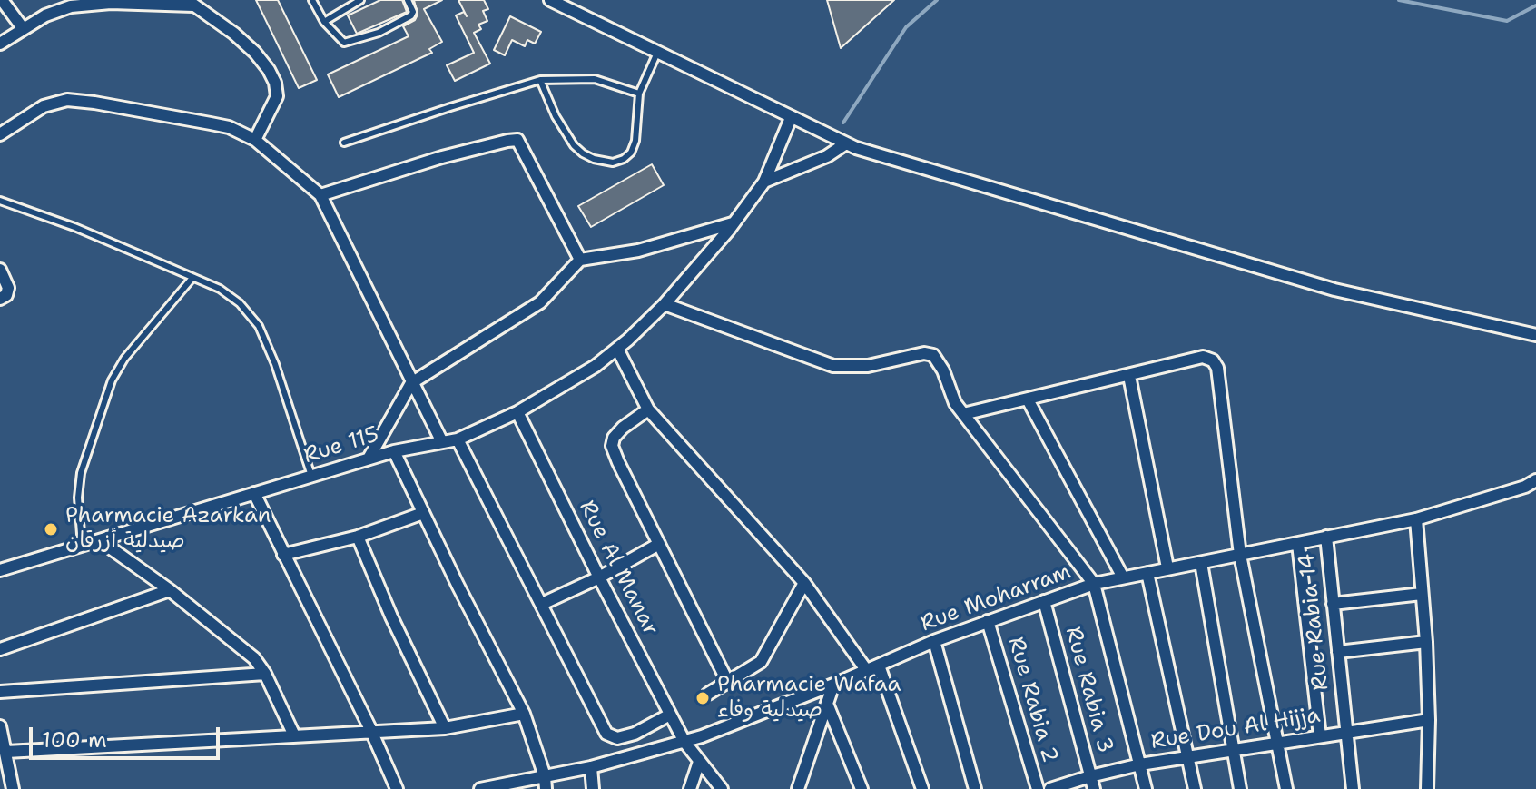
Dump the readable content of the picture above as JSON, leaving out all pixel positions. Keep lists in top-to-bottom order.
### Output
{
  "streets": {
    "street": [
      "Rue 115",
      "Rue Al Manar",
      "Rue Moharram",
      "Rue Rabia 14",
      "Rue Rabia 3",
      "Rue Rabia 2",
      "Rue Dou Al Hijja"
    ]
  },
  "crossings": [
    ["Rue 115", "Rue Al Manar"],
    ["Rue Al Manar", "Rue Moharram"],
    ["Rue Moharram", "Rue Rabia 14"],
    ["Rue Moharram", "Rue Rabia 3"],
    ["Rue Moharram", "Rue Rabia 2"],
    ["Rue Rabia 14", "Rue Dou Al Hijja"],
    ["Rue Rabia 3", "Rue Dou Al Hijja"]
  ],
  "places": ["Pharmacie Azarkan صيدلية أزرقان", "Pharmacie Wafaa صيدلية وفاء"],
  "scale_bar": "100 m"
}
